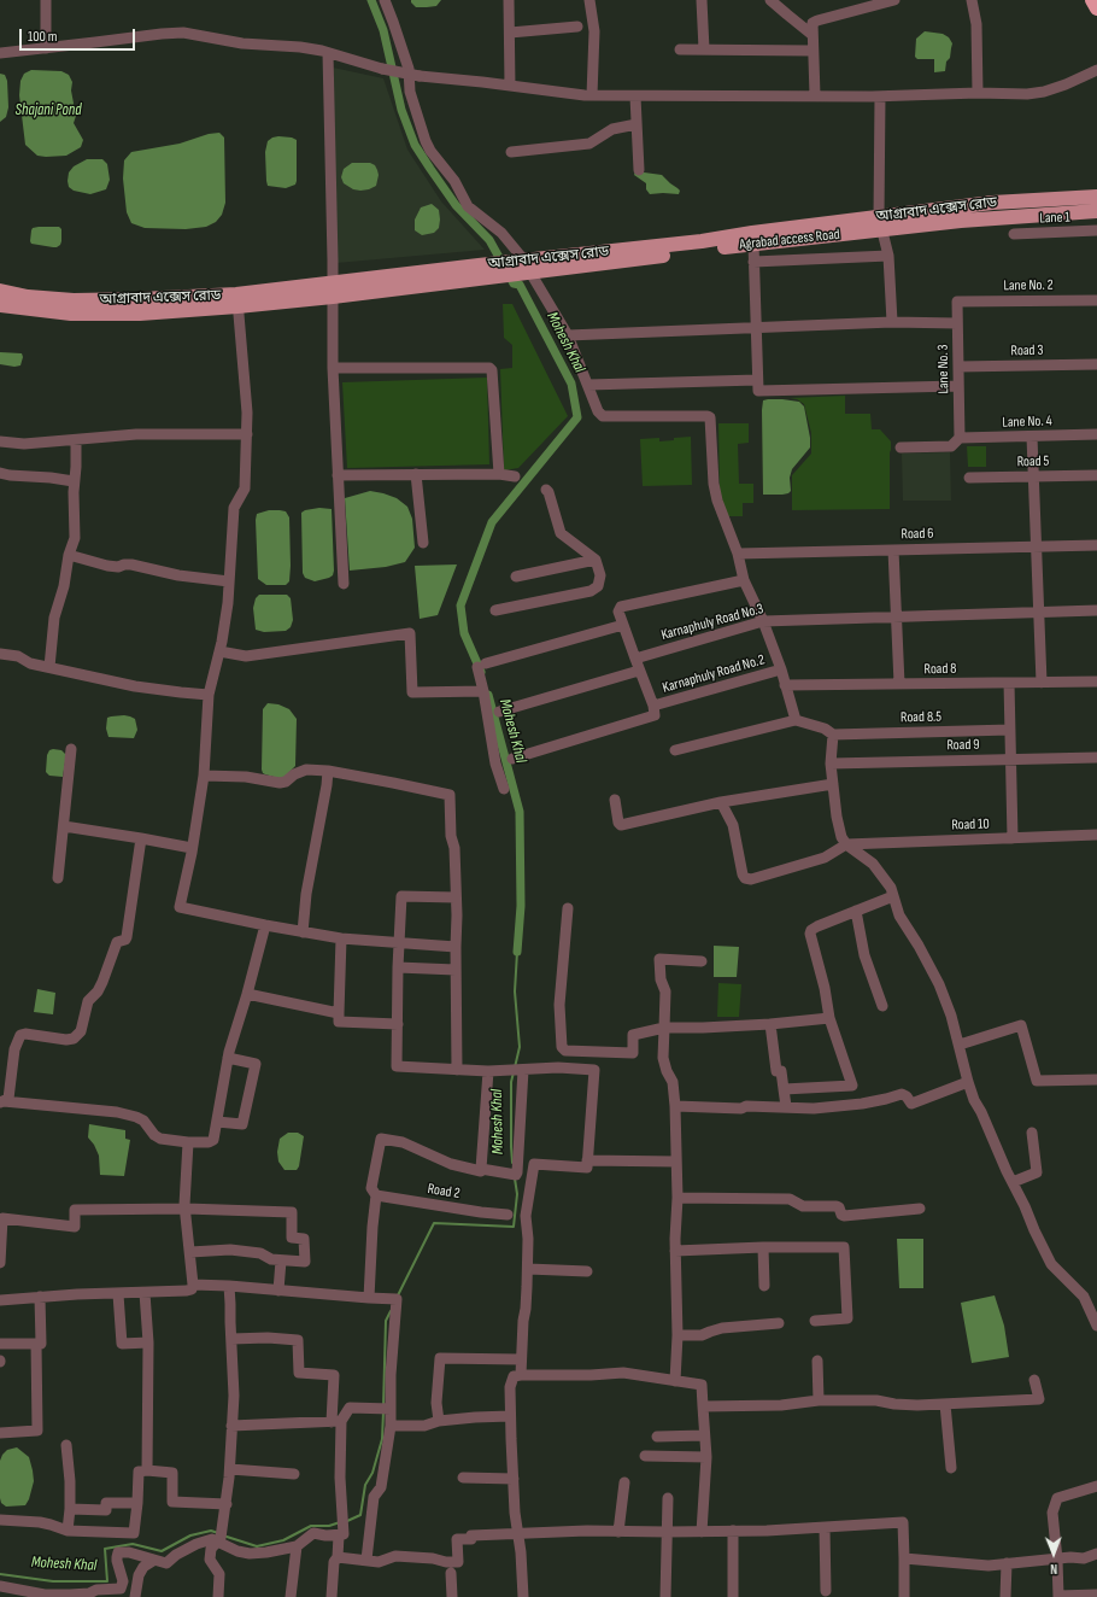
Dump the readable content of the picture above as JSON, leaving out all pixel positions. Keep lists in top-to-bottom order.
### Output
{
  "streets": {
    "main road": ["আগ্রাবাদ এক্সেস রোড", "Agrabad access Road"],
    "street": [
      "Lane 1",
      "Lane No. 2",
      "Road 3",
      "Lane No. 3",
      "Lane No. 4",
      "Road 5",
      "Road 6",
      "Karnaphuly Road No.3",
      "Road 8",
      "Karnaphuly Road No.2",
      "Road 8.5",
      "Road 9",
      "Road 10",
      "Road 2"
    ]
  },
  "crossings": [
    ["আগ্রাবাদ এক্সেস রোড", "Agrabad access Road"],
    ["Lane No. 2", "Lane No. 3"],
    ["Road 3", "Lane No. 3"],
    ["Lane No. 3", "Lane No. 4"]
  ],
  "water": ["Shajani Pond", "Mohesh Khal"],
  "scale_bar": "100 m",
  "north": "bottom"
}
